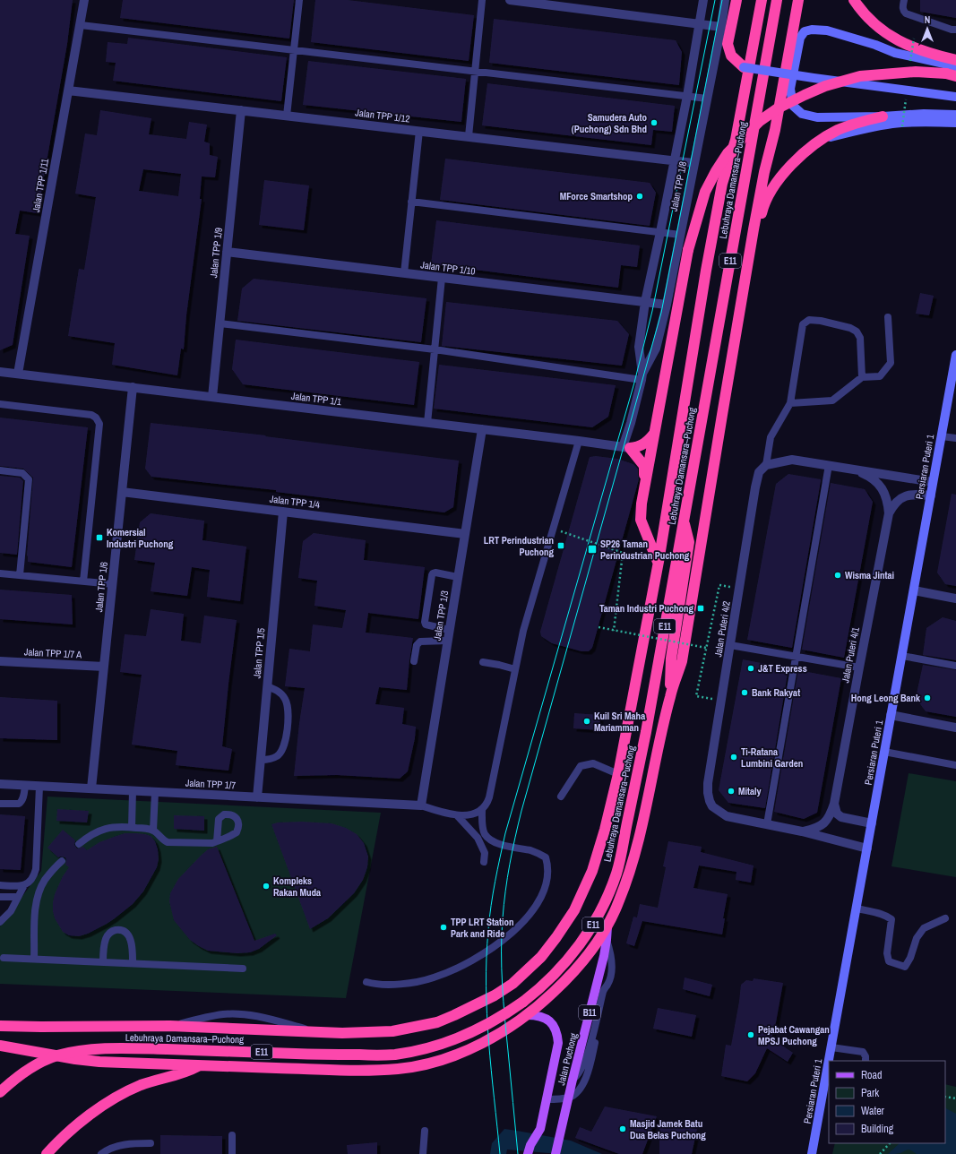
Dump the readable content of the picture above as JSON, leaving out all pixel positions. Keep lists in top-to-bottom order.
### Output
{
  "streets": {
    "highway": ["Lebuhraya Damansara–Puchong", "E11"],
    "main road": ["B11", "Jalan Puchong"],
    "street": [
      "Jalan TPP 1/12",
      "Jalan TPP 1/11",
      "Jalan TPP 1/8",
      "Jalan TPP 1/9",
      "Jalan TPP 1/10",
      "Jalan TPP 1/1",
      "Persiaran Puteri 1",
      "Jalan TPP 1/4",
      "Jalan TPP 1/6",
      "Jalan TPP 1/3",
      "Jalan Puteri 4/2",
      "Jalan TPP 1/7 A",
      "Jalan TPP 1/5",
      "Jalan Puteri 4/1",
      "Jalan TPP 1/7"
    ]
  },
  "crossings": [
    ["Jalan TPP 1/12", "Jalan TPP 1/11"],
    ["Jalan TPP 1/12", "Jalan TPP 1/8"],
    ["Jalan TPP 1/12", "Jalan TPP 1/9"],
    ["Lebuhraya Damansara–Puchong", "E11"],
    ["Jalan TPP 1/11", "Jalan TPP 1/1"],
    ["Jalan TPP 1/8", "Jalan TPP 1/10"],
    ["Jalan TPP 1/8", "Jalan TPP 1/1"],
    ["Jalan TPP 1/9", "Jalan TPP 1/10"],
    ["Jalan TPP 1/9", "Jalan TPP 1/1"],
    ["E11", "Jalan Puchong"],
    ["Jalan TPP 1/1", "Jalan TPP 1/6"],
    ["Jalan TPP 1/1", "Jalan TPP 1/3"],
    ["Persiaran Puteri 1", "Jalan Puteri 4/2"],
    ["Persiaran Puteri 1", "Jalan Puteri 4/1"],
    ["Jalan TPP 1/4", "Jalan TPP 1/6"],
    ["Jalan TPP 1/4", "Jalan TPP 1/3"],
    ["Jalan TPP 1/4", "Jalan TPP 1/5"],
    ["Jalan TPP 1/6", "Jalan TPP 1/7 A"],
    ["Jalan TPP 1/6", "Jalan TPP 1/7"],
    ["Jalan TPP 1/3", "Jalan TPP 1/7"],
    ["Jalan Puteri 4/2", "Jalan Puteri 4/1"],
    ["Jalan TPP 1/5", "Jalan TPP 1/7"]
  ],
  "places": {
    "other": [
      "Samudera Auto (Puchong) Sdn Bhd",
      "MForce Smartshop",
      "Wisma Jintai",
      "J&T Express",
      "Bank Rakyat",
      "Hong Leong Bank",
      "Kuil Sri Maha Mariamman",
      "Ti-Ratana Lumbini Garden",
      "Mitaly",
      "Kompleks Rakan Muda",
      "TPP LRT Station Park and Ride",
      "Pejabat Cawangan MPSJ Puchong",
      "Masjid Jamek Batu Dua Belas Puchong"
    ],
    "transit": [
      "Komersial Industri Puchong",
      "LRT Perindustrian Puchong",
      "SP26 Taman Perindustrian Puchong",
      "Taman Industri Puchong"
    ]
  },
  "legend": [
    "Road",
    "Park",
    "Water",
    "Building"
  ],
  "north": "top"
}
